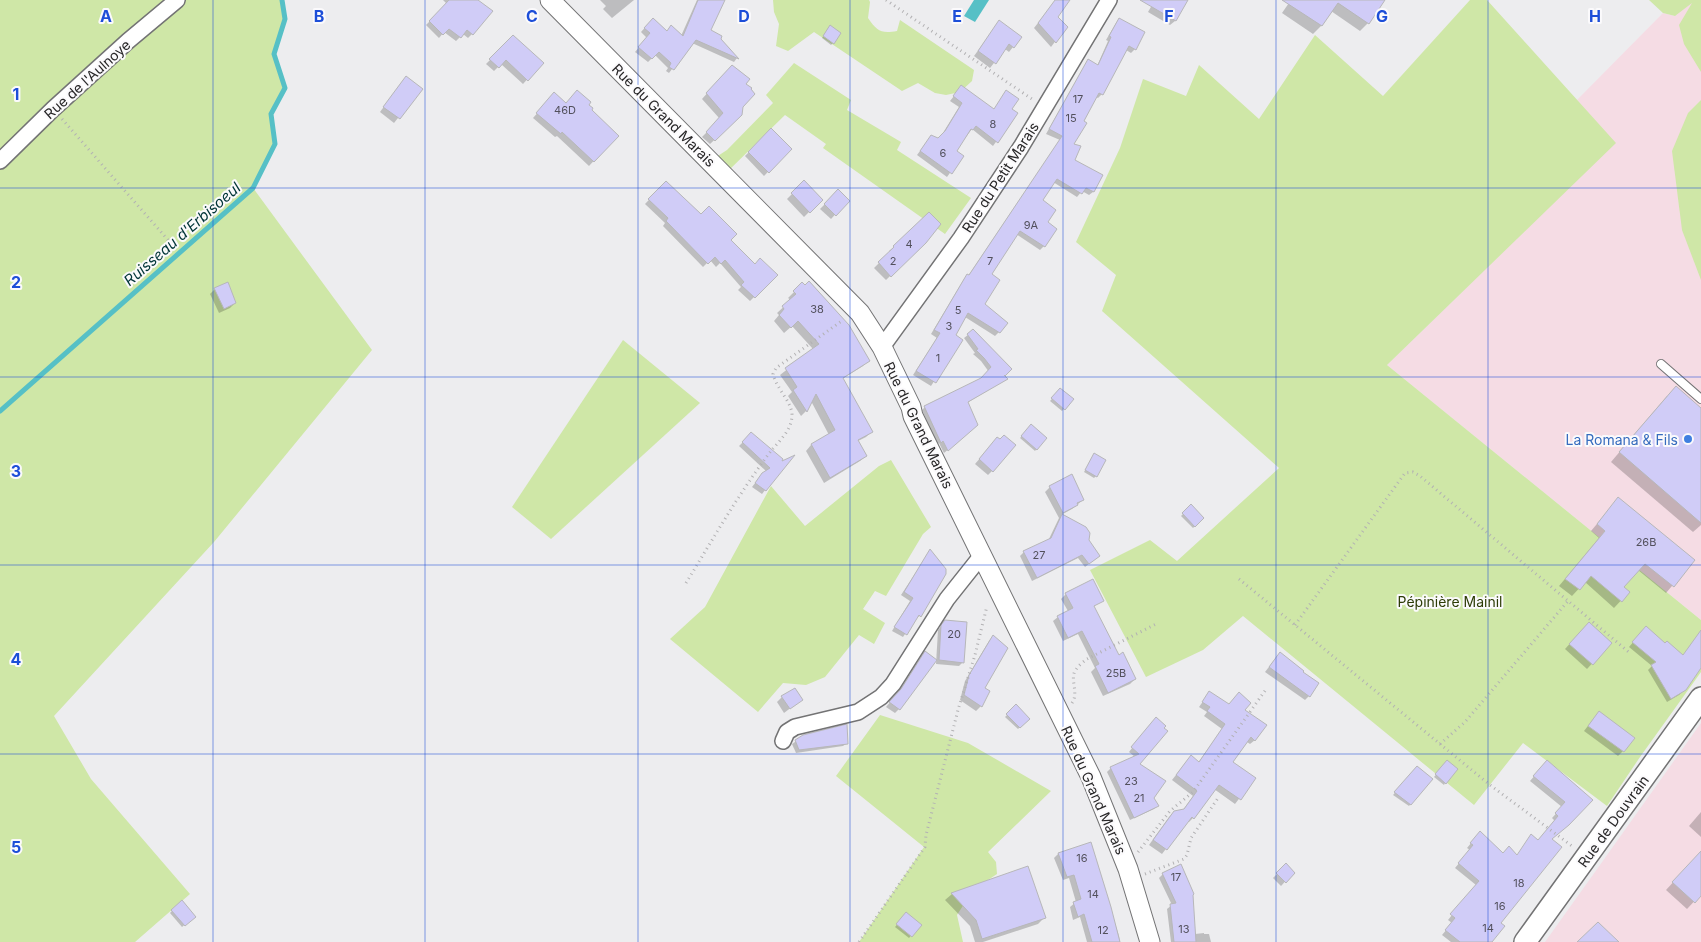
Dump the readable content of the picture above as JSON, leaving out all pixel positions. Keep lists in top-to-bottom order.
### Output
{
  "streets": {
    "main road": ["Rue de Douvrain"],
    "street": ["Rue de l'Aulnoye", "Rue du Grand Marais", "Rue du Petit Marais"]
  },
  "crossings": [
    ["Rue du Grand Marais", "Rue du Petit Marais"]
  ],
  "water": ["Ruisseau d'Erbisoeul"],
  "parks": ["Pépinière Mainil"],
  "places": ["La Romana & Fils"],
  "house_numbers": [
    "17",
    "46D",
    "15",
    "8",
    "6",
    "9A",
    "4",
    "2",
    "7",
    "38",
    "5",
    "3",
    "1",
    "26B",
    "27",
    "20",
    "25B",
    "23",
    "21",
    "16",
    "17",
    "18",
    "14",
    "16",
    "14",
    "13",
    "12"
  ],
  "grid": {
    "columns": [
      "A",
      "B",
      "C",
      "D",
      "E",
      "F",
      "G",
      "H"
    ],
    "rows": [
      "1",
      "2",
      "3",
      "4",
      "5"
    ]
  }
}
